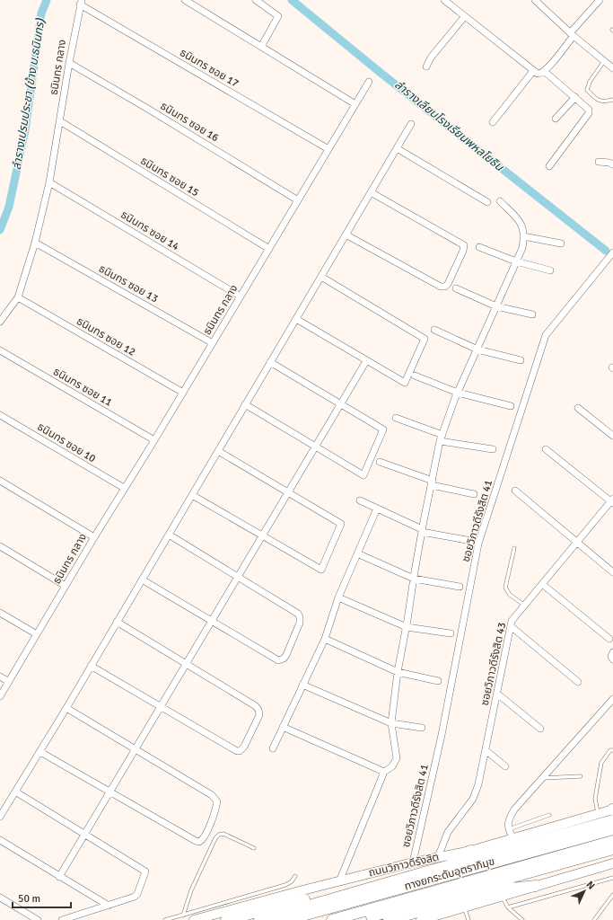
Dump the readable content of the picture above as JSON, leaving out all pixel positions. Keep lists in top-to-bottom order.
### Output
{
  "streets": {
    "highway": ["ถนนวิภาวดีรังสิต", "ทางยกระดับอุตราภิมุข"],
    "street": [
      "ธนินทร กลาง",
      "ธนินทร ซอย 17",
      "ธนินทร ซอย 16",
      "ธนินทร ซอย 15",
      "ธนินทร ซอย 14",
      "ธนินทร ซอย 13",
      "ธนินทร ซอย 12",
      "ธนินทร ซอย 11",
      "ธนินทร ซอย 10",
      "ซอยวิภาวดีรังสิต 41",
      "ซอยวิภาวดีรังสิต 43"
    ]
  },
  "crossings": [
    ["ธนินทร กลาง", "ธนินทร ซอย 17"],
    ["ธนินทร กลาง", "ธนินทร ซอย 16"],
    ["ธนินทร กลาง", "ธนินทร ซอย 15"],
    ["ธนินทร กลาง", "ธนินทร ซอย 14"],
    ["ธนินทร กลาง", "ธนินทร ซอย 13"],
    ["ธนินทร กลาง", "ธนินทร ซอย 12"],
    ["ธนินทร กลาง", "ธนินทร ซอย 11"],
    ["ธนินทร กลาง", "ธนินทร ซอย 10"],
    ["ซอยวิภาวดีรังสิต 41", "ถนนวิภาวดีรังสิต"],
    ["ซอยวิภาวดีรังสิต 43", "ถนนวิภาวดีรังสิต"]
  ],
  "water": ["ลำรางเปรมประชา (ข้าง ม.ธนินทร)", "ลำรางเลียบโรงเรียนพหลโยธิน"],
  "scale_bar": "50 m",
  "north": "top right"
}
